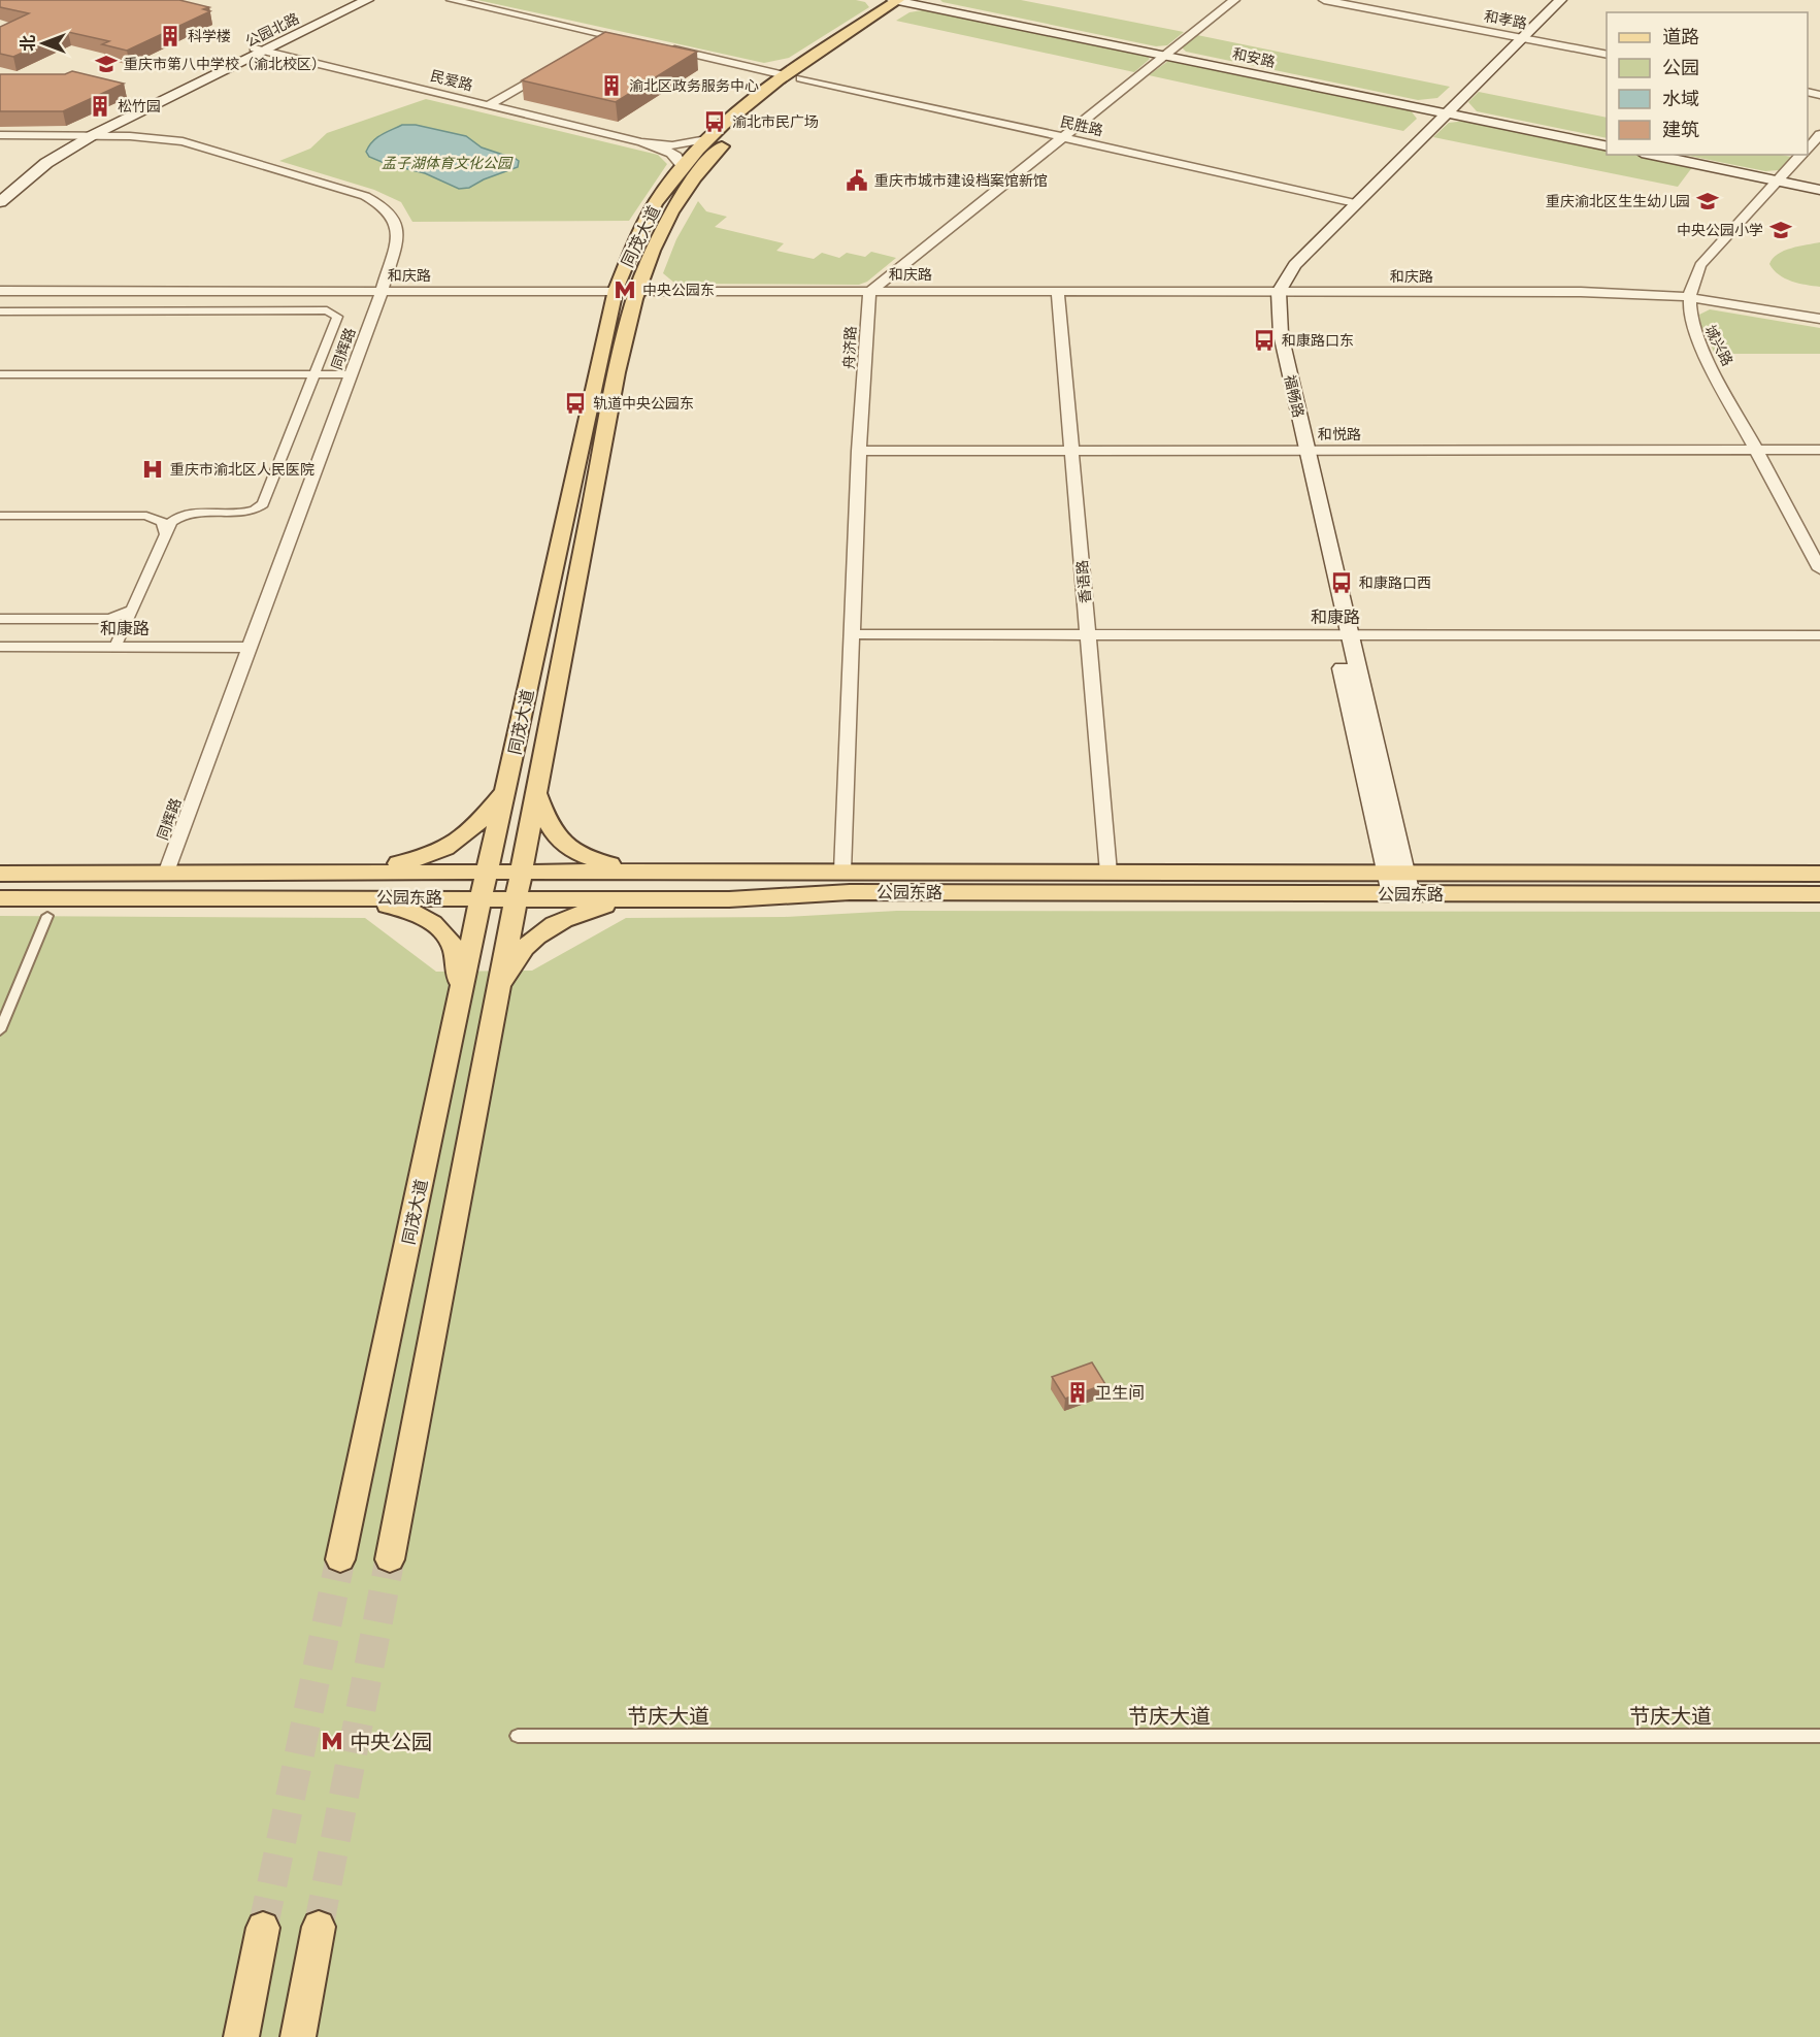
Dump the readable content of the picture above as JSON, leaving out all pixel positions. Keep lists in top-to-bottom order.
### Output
{
  "streets": {
    "main road": [
      "公园北路",
      "和安路",
      "同茂大道",
      "福畅路",
      "公园东路"
    ],
    "street": [
      "和孝路",
      "民爱路",
      "民胜路",
      "和庆路",
      "城兴路",
      "舟济路",
      "同辉路",
      "和悦路",
      "香语路",
      "和康路",
      "节庆大道"
    ]
  },
  "crossings": [
    ["公园北路", "民爱路"],
    ["公园北路", "同辉路"],
    ["和安路", "同茂大道"],
    ["民胜路", "同茂大道"],
    ["同茂大道", "和庆路"],
    ["同茂大道", "公园东路"],
    ["和庆路", "城兴路"],
    ["和庆路", "舟济路"],
    ["和庆路", "同辉路"],
    ["和庆路", "福畅路"],
    ["和庆路", "香语路"],
    ["城兴路", "和悦路"],
    ["舟济路", "和悦路"],
    ["舟济路", "和康路"],
    ["舟济路", "公园东路"],
    ["同辉路", "和康路"],
    ["同辉路", "公园东路"],
    ["福畅路", "和悦路"],
    ["福畅路", "和康路"],
    ["福畅路", "公园东路"],
    ["和悦路", "香语路"],
    ["香语路", "和康路"],
    ["香语路", "公园东路"]
  ],
  "parks": ["孟子湖体育文化公园"],
  "places": {
    "building": [
      "科学楼",
      "渝北区政务服务中心",
      "松竹园",
      "卫生间"
    ],
    "school or university": ["重庆市第八中学校（渝北校区）", "重庆渝北区生生幼儿园", "中央公园小学"],
    "bus stop": [
      "渝北市民广场",
      "和康路口东",
      "轨道中央公园东",
      "和康路口西"
    ],
    "public building": ["重庆市城市建设档案馆新馆"],
    "metro station": ["中央公园东", "中央公园"],
    "hospital": ["重庆市渝北区人民医院"]
  },
  "legend": [
    "道路",
    "公园",
    "水域",
    "建筑"
  ],
  "north": "left"
}
